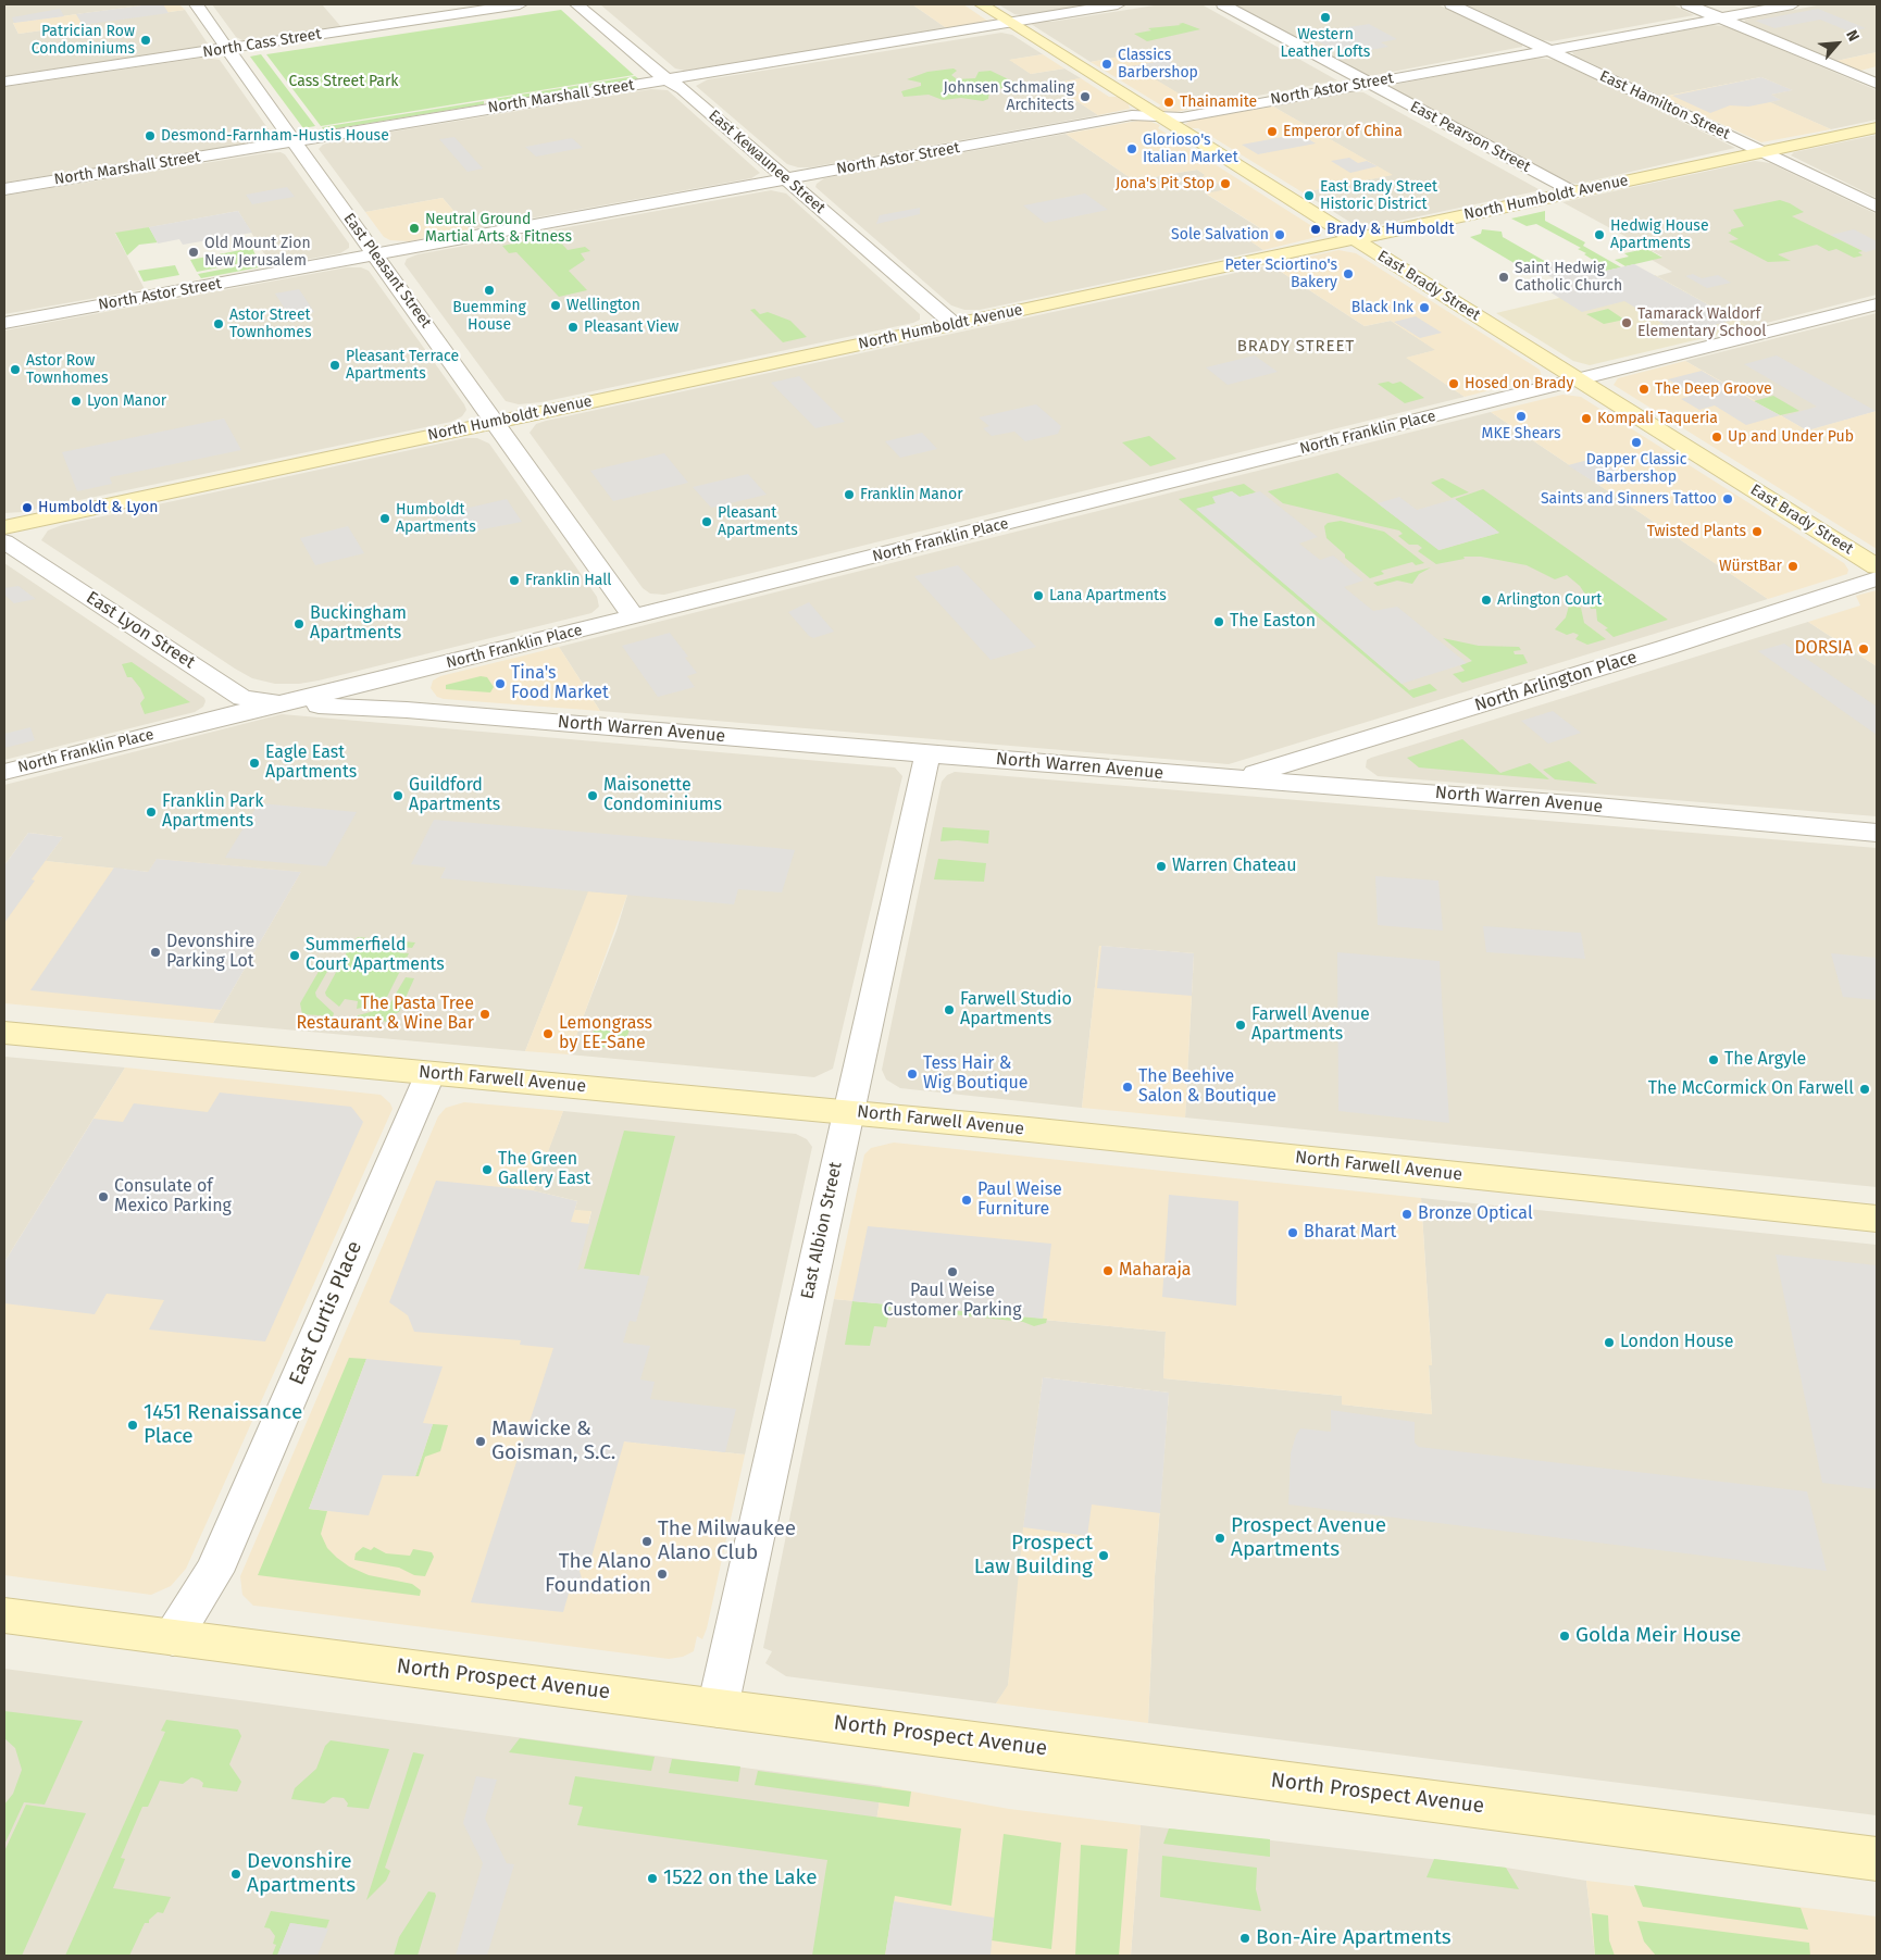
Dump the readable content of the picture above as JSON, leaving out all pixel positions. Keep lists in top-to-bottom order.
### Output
{
  "streets": {
    "main road": [
      "North Humboldt Avenue",
      "East Brady Street",
      "North Farwell Avenue",
      "North Prospect Avenue"
    ],
    "street": [
      "North Cass Street",
      "North Astor Street",
      "North Marshall Street",
      "East Hamilton Street",
      "East Pearson Street",
      "East Kewaunee Street",
      "East Pleasant Street",
      "North Franklin Place",
      "East Lyon Street",
      "North Arlington Place",
      "North Warren Avenue",
      "East Albion Street",
      "East Curtis Place"
    ]
  },
  "crossings": [
    ["North Cass Street", "East Pleasant Street"],
    ["North Astor Street", "East Hamilton Street"],
    ["North Astor Street", "East Pearson Street"],
    ["North Astor Street", "East Kewaunee Street"],
    ["North Astor Street", "East Pleasant Street"],
    ["North Astor Street", "East Brady Street"],
    ["North Marshall Street", "East Kewaunee Street"],
    ["North Marshall Street", "East Pleasant Street"],
    ["North Marshall Street", "East Brady Street"],
    ["East Hamilton Street", "North Humboldt Avenue"],
    ["East Pearson Street", "North Humboldt Avenue"],
    ["East Kewaunee Street", "North Humboldt Avenue"],
    ["North Humboldt Avenue", "East Pleasant Street"],
    ["North Humboldt Avenue", "East Brady Street"],
    ["East Pleasant Street", "North Franklin Place"],
    ["East Brady Street", "North Franklin Place"],
    ["North Franklin Place", "East Lyon Street"],
    ["North Franklin Place", "North Warren Avenue"],
    ["East Lyon Street", "North Warren Avenue"],
    ["North Arlington Place", "North Warren Avenue"],
    ["North Warren Avenue", "East Albion Street"],
    ["North Farwell Avenue", "East Albion Street"],
    ["North Farwell Avenue", "East Curtis Place"],
    ["East Albion Street", "North Prospect Avenue"],
    ["East Curtis Place", "North Prospect Avenue"]
  ],
  "districts": ["BRADY STREET"],
  "parks": ["Cass Street Park"],
  "places": [
    "Western Leather Lofts",
    "Patrician Row Condominiums",
    "Classics Barbershop",
    "Johnsen Schmaling Architects",
    "Thainamite",
    "Emperor of China",
    "Desmond-Farnham-Hustis House",
    "Glorioso's Italian Market",
    "Jona's Pit Stop",
    "East Brady Street Historic District",
    "Neutral Ground Martial Arts & Fitness",
    "Brady & Humboldt",
    "Sole Salvation",
    "Hedwig House Apartments",
    "Old Mount Zion New Jerusalem",
    "Peter Sciortino's Bakery",
    "Saint Hedwig Catholic Church",
    "Buemming House",
    "Wellington",
    "Black Ink",
    "Tamarack Waldorf Elementary School",
    "Astor Street Townhomes",
    "Pleasant View",
    "Pleasant Terrace Apartments",
    "Astor Row Townhomes",
    "Hosed on Brady",
    "The Deep Groove",
    "Lyon Manor",
    "MKE Shears",
    "Kompali Taqueria",
    "Up and Under Pub",
    "Dapper Classic Barbershop",
    "Franklin Manor",
    "Saints and Sinners Tattoo",
    "Humboldt & Lyon",
    "Humboldt Apartments",
    "Pleasant Apartments",
    "Twisted Plants",
    "WürstBar",
    "Franklin Hall",
    "Lana Apartments",
    "Arlington Court",
    "The Easton",
    "Buckingham Apartments",
    "DORSIA",
    "Tina's Food Market",
    "Eagle East Apartments",
    "Guildford Apartments",
    "Maisonette Condominiums",
    "Franklin Park Apartments",
    "Warren Chateau",
    "Devonshire Parking Lot",
    "Summerfield Court Apartments",
    "Farwell Studio Apartments",
    "The Pasta Tree Restaurant & Wine Bar",
    "Farwell Avenue Apartments",
    "Lemongrass by EE-Sane",
    "The Argyle",
    "Tess Hair & Wig Boutique",
    "The Beehive Salon & Boutique",
    "The McCormick On Farwell",
    "The Green Gallery East",
    "Consulate of Mexico Parking",
    "Paul Weise Furniture",
    "Bronze Optical",
    "Bharat Mart",
    "Maharaja",
    "Paul Weise Customer Parking",
    "London House",
    "1451 Renaissance Place",
    "Mawicke & Goisman, S.C.",
    "Prospect Avenue Apartments",
    "The Milwaukee Alano Club",
    "Prospect Law Building",
    "The Alano Foundation",
    "Golda Meir House",
    "Devonshire Apartments",
    "1522 on the Lake",
    "Bon-Aire Apartments"
  ],
  "north": "top right"
}
